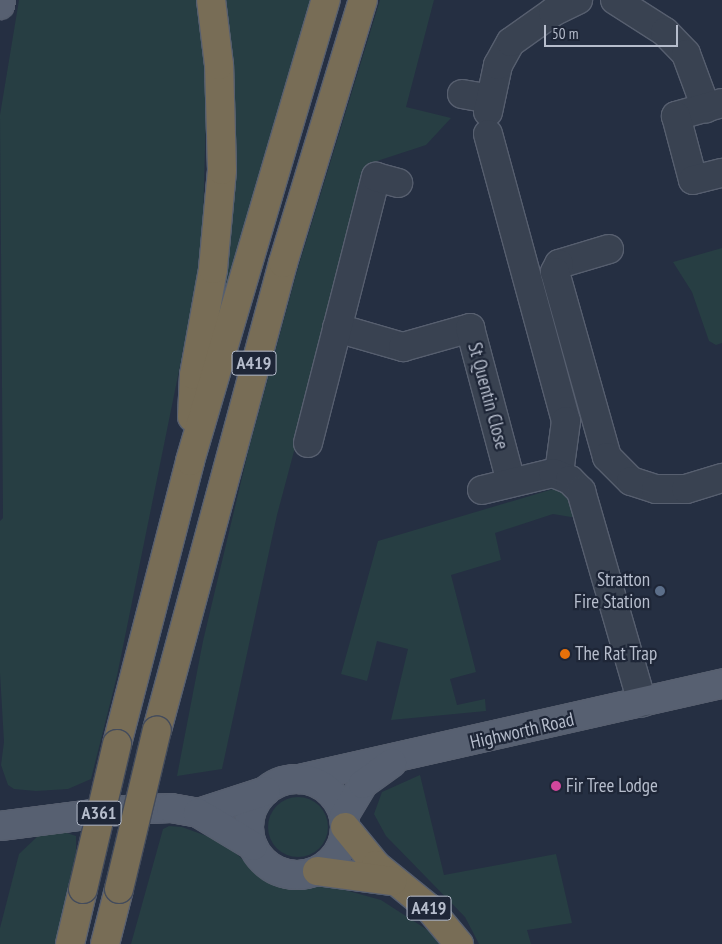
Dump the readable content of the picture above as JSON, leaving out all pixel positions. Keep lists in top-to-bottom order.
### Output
{
  "streets": {
    "highway": ["A419"],
    "main road": ["Highworth Road", "A361"],
    "street": ["St Quentin Close"]
  },
  "crossings": [
    ["A419", "Highworth Road"],
    ["A419", "A361"],
    ["Highworth Road", "A361"]
  ],
  "places": ["Stratton Fire Station", "The Rat Trap", "Fir Tree Lodge"],
  "scale_bar": "50 m"
}
